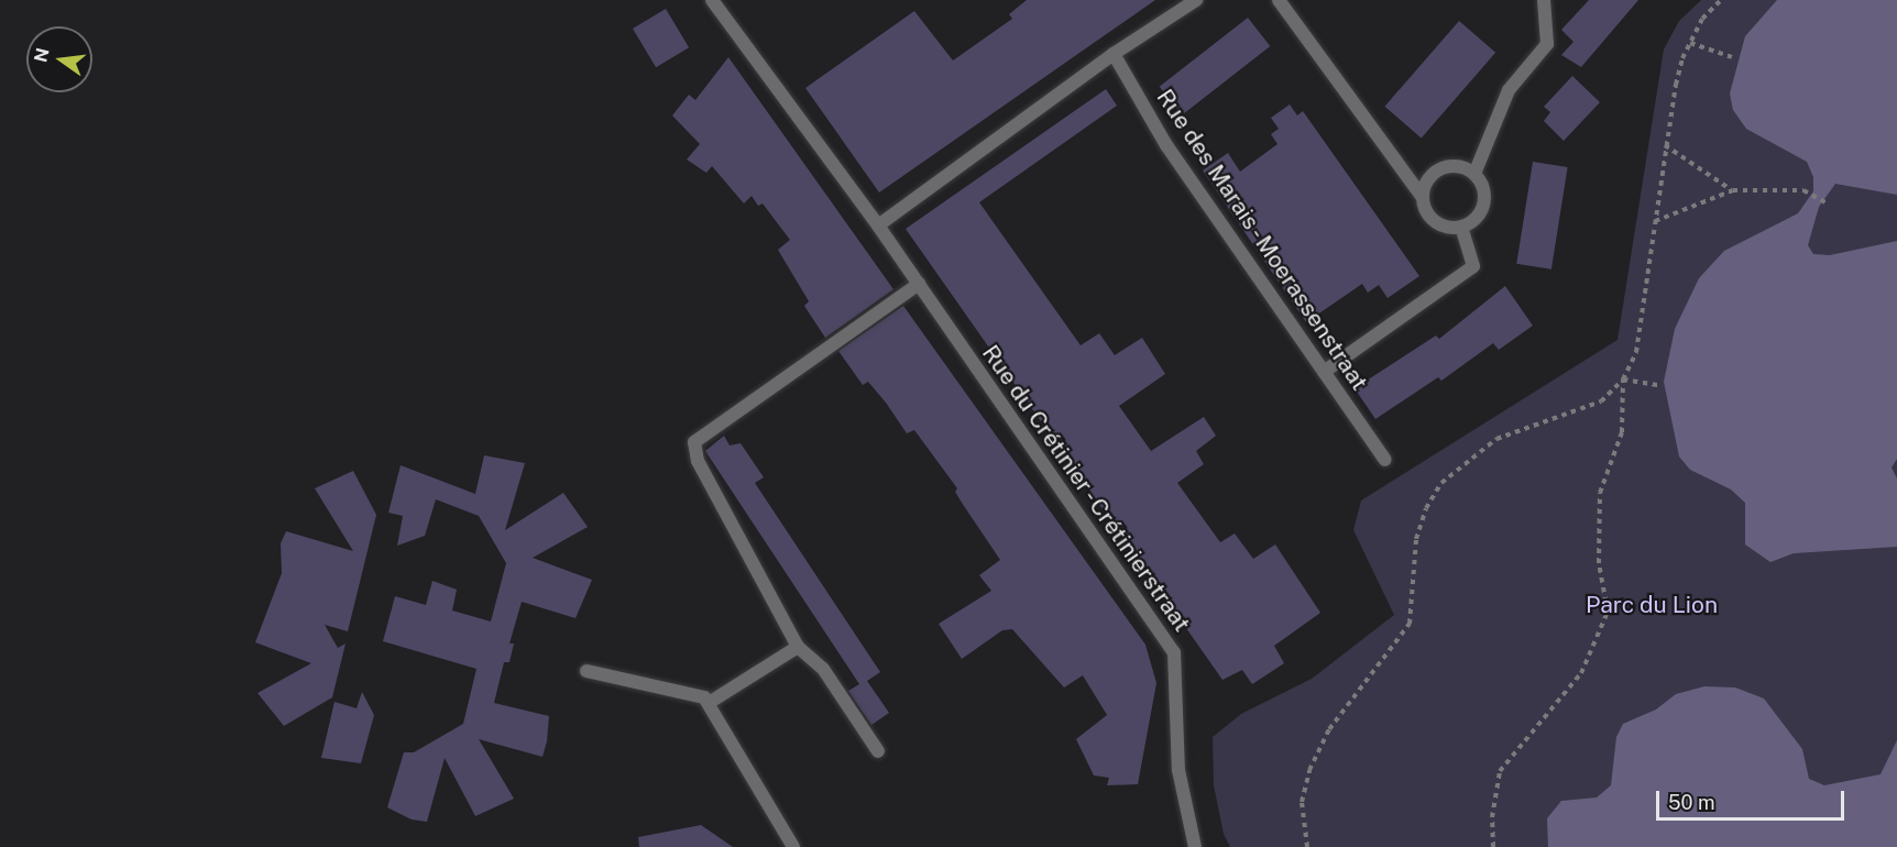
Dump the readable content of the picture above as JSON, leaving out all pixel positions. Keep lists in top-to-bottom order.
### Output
{
  "streets": {
    "street": ["Rue des Marais - Moerassenstraat", "Rue du Crétinier - Crétinierstraat"]
  },
  "parks": ["Parc du Lion"],
  "scale_bar": "50 m",
  "north": "left"
}
